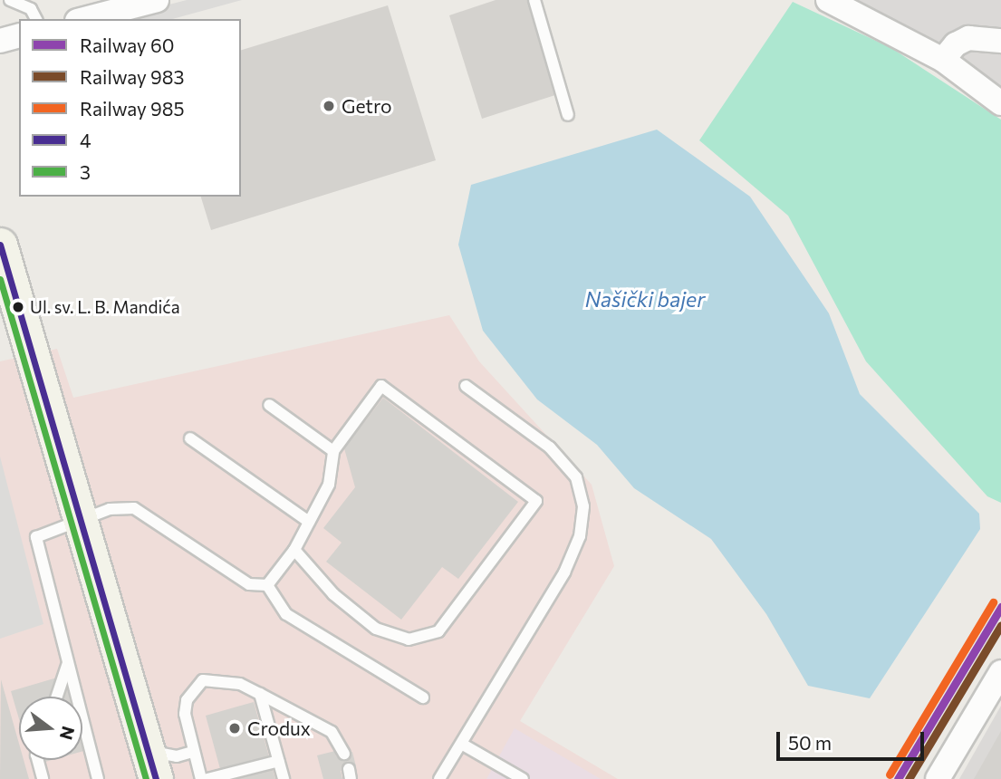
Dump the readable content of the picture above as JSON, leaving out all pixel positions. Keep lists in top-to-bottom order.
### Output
{
  "water": ["Našički bajer"],
  "places": ["Getro", "Ul. sv. L. B. Mandića", "Crodux"],
  "lines": [
    "transit line 4",
    "transit line 3",
    "rail line 985",
    "rail line 60",
    "rail line 983"
  ],
  "legend": [
    "Railway 60",
    "Railway 983",
    "Railway 985",
    "4",
    "3"
  ],
  "scale_bar": "50 m",
  "north": "right"
}
